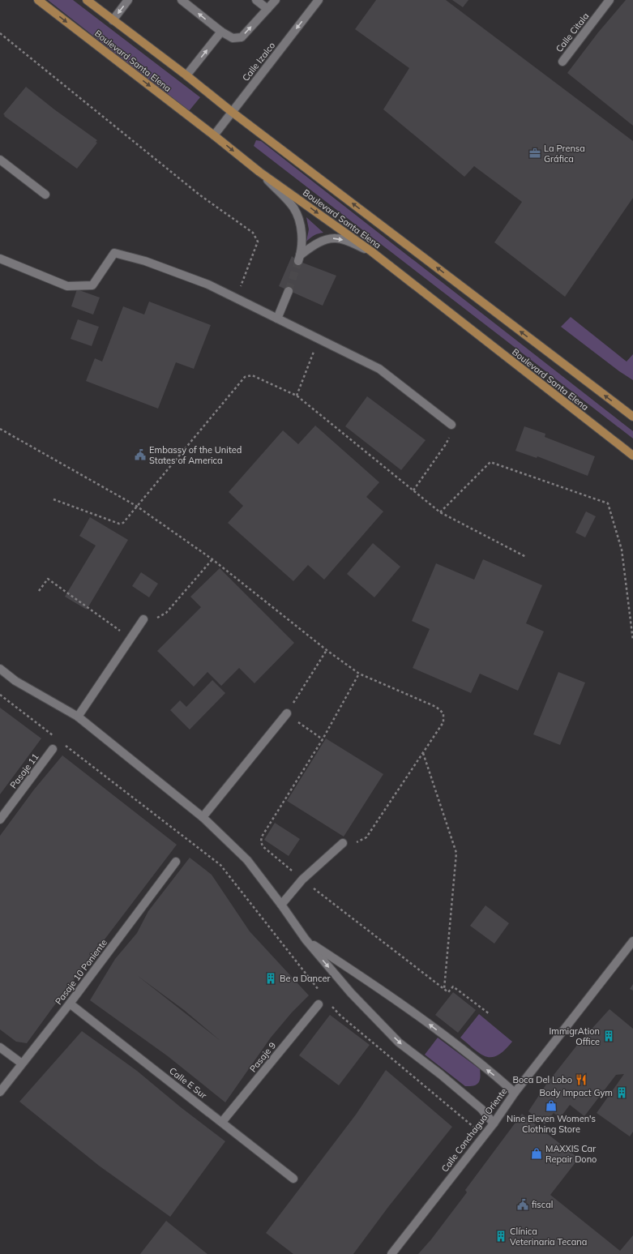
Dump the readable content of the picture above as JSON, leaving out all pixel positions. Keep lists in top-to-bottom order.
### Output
{
  "streets": {
    "main road": ["Boulevard Santa Elena"],
    "street": [
      "Calle Citala",
      "Calle Izalco",
      "Pasaje 11",
      "Pasaje 10 Poniente",
      "Pasaje 9",
      "Calle E Sur",
      "Calle Conchagua Oriente"
    ]
  },
  "crossings": [
    ["Boulevard Santa Elena", "Calle Izalco"],
    ["Pasaje 10 Poniente", "Calle E Sur"],
    ["Pasaje 9", "Calle E Sur"]
  ],
  "places": {
    "office": ["La Prensa Gráfica"],
    "public building": ["Embassy of the United States of America", "fiscal"],
    "building": [
      "Be a Dancer",
      "ImmigrAtion Office",
      "Body Impact Gym",
      "Clínica Veterinaria Tecana"
    ],
    "restaurant": ["Boca Del Lobo"],
    "shop": ["Nine Eleven Women's Clothing Store", "MAXXIS Car Repair Dono"]
  }
}
